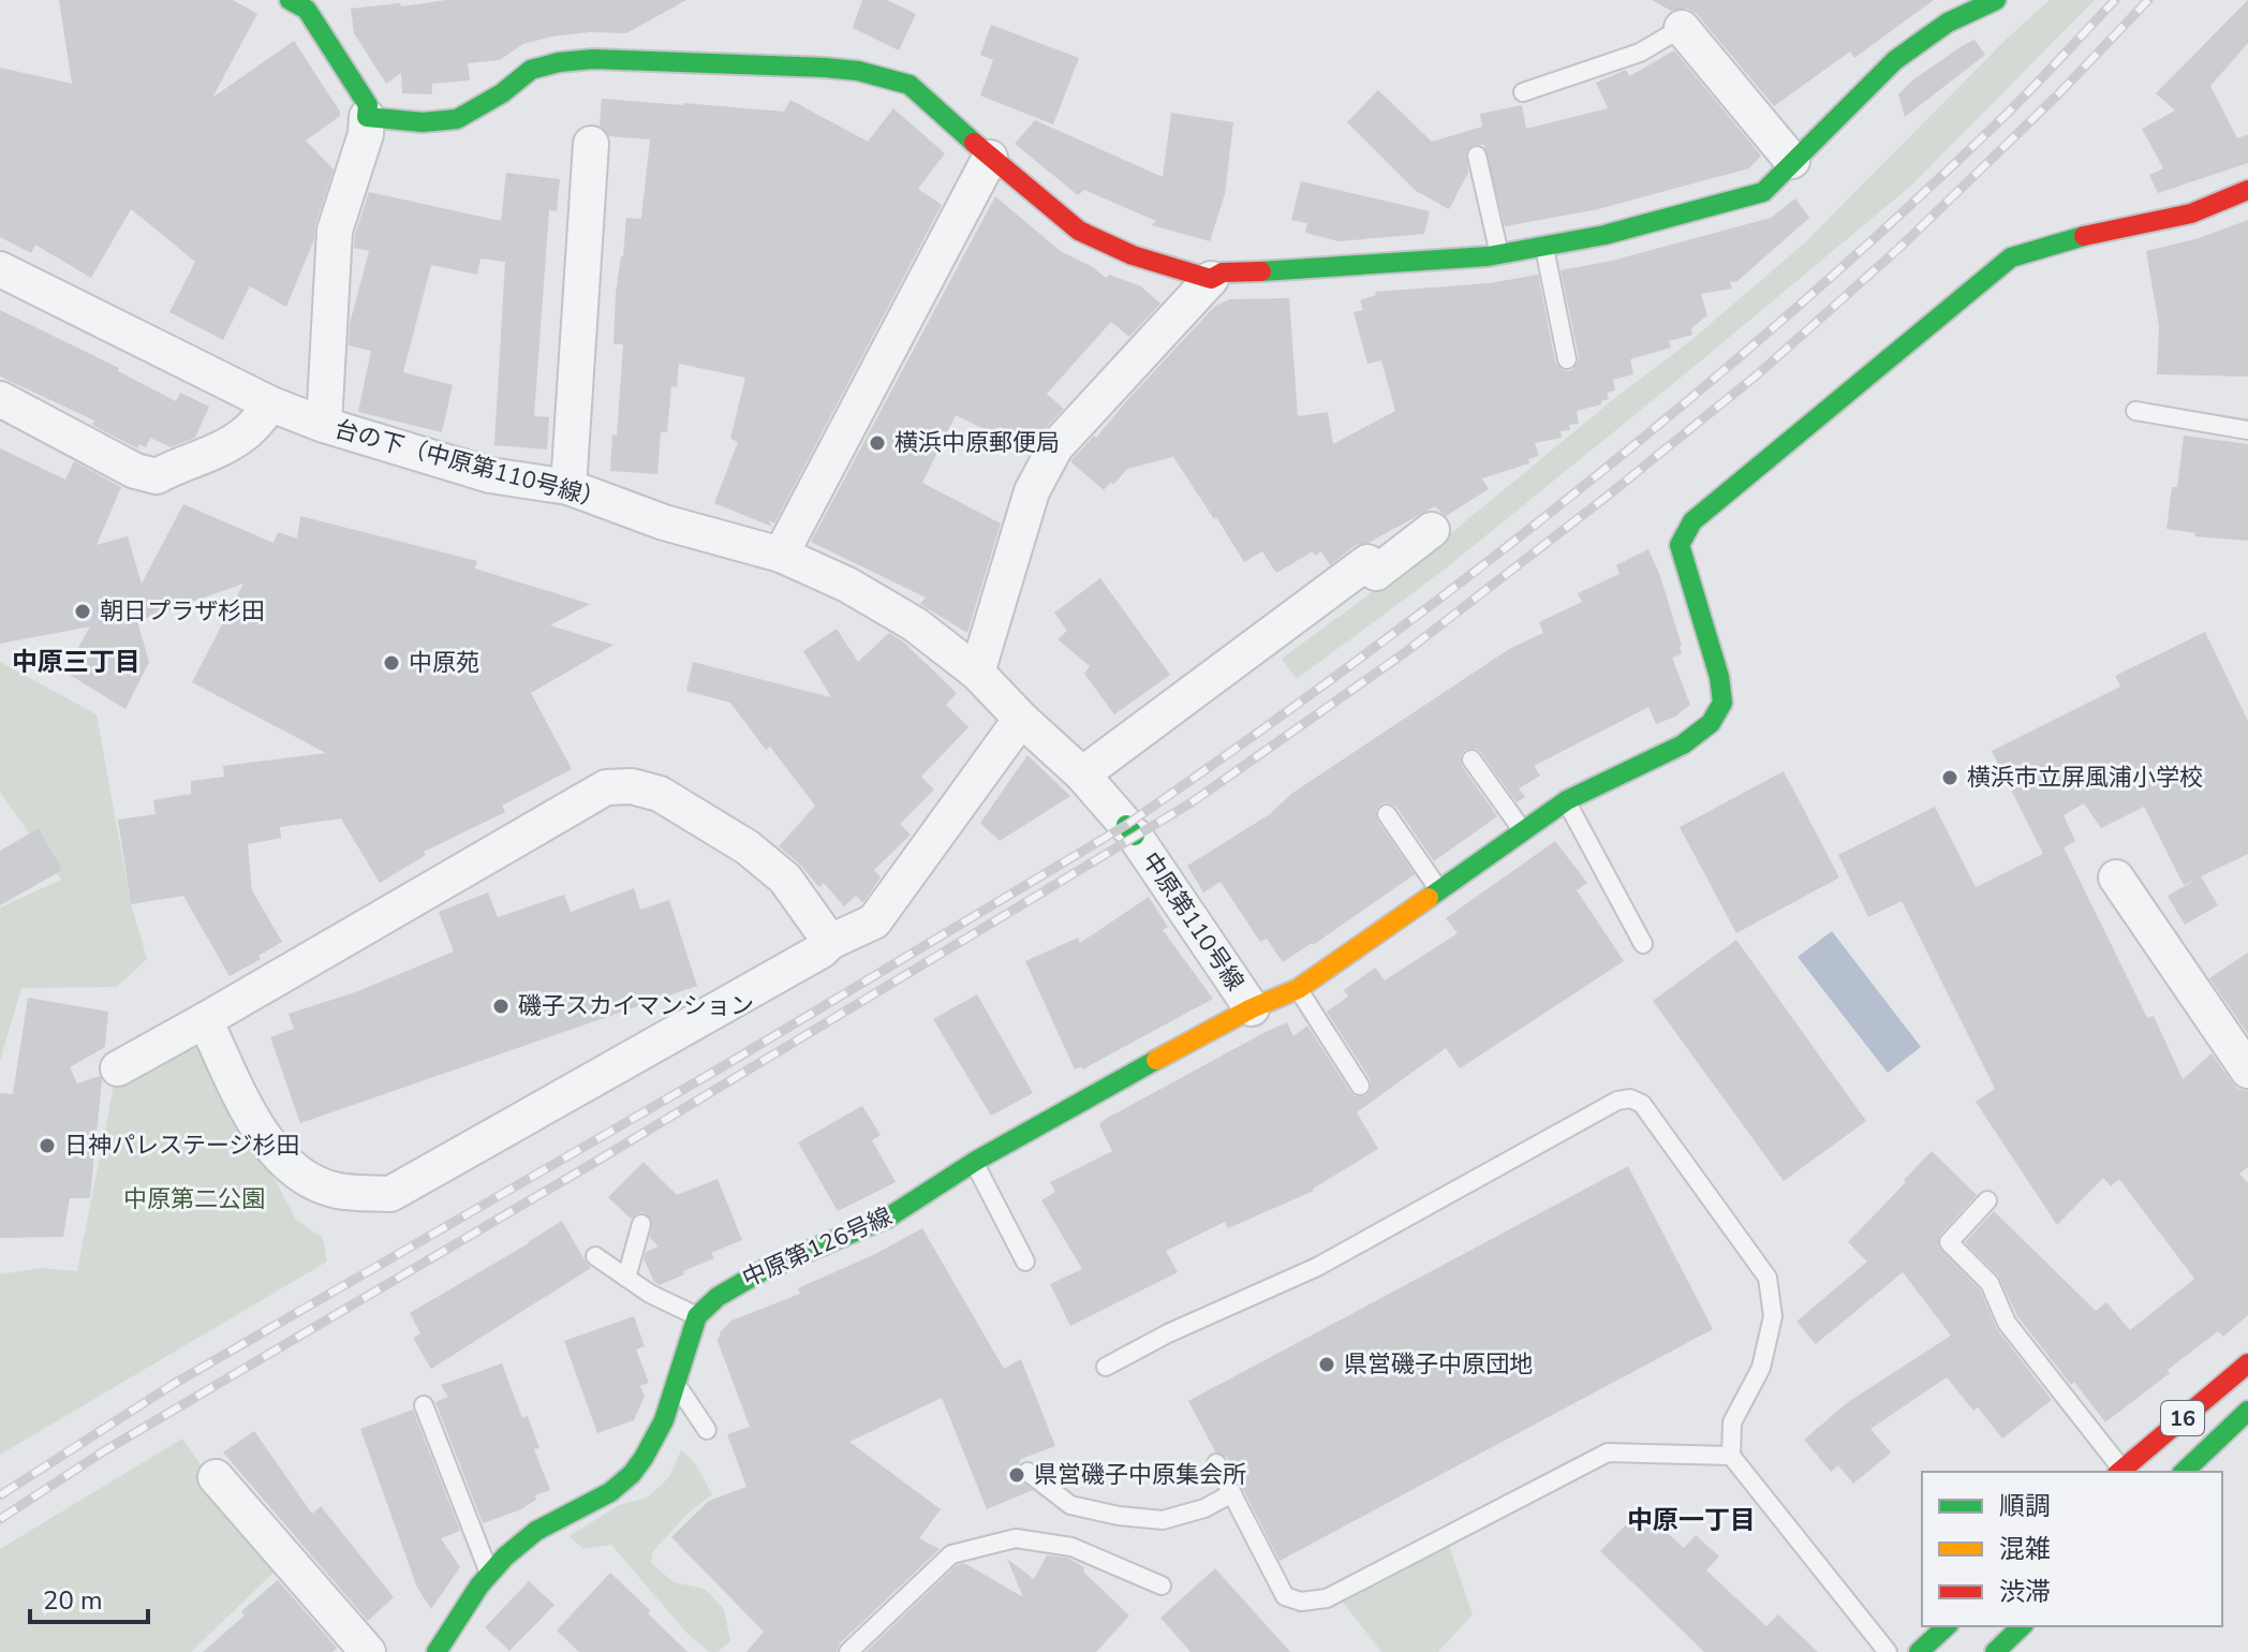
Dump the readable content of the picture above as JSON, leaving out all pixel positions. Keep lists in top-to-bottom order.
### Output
{
  "streets": {
    "main road": ["中原第126号線", "16"],
    "street": ["台の下（中原第110号線）", "中原第110号線"]
  },
  "crossings": [
    ["台の下（中原第110号線）", "中原第110号線"],
    ["中原第110号線", "中原第126号線"]
  ],
  "districts": ["中原三丁目", "中原一丁目"],
  "parks": ["中原第二公園"],
  "places": [
    "横浜中原郵便局",
    "朝日プラザ杉田",
    "中原苑",
    "横浜市立屏風浦小学校",
    "磯子スカイマンション",
    "日神パレステージ杉田",
    "県営磯子中原団地",
    "県営磯子中原集会所"
  ],
  "legend": ["順調", "混雑", "渋滞"],
  "scale_bar": "20 m"
}
